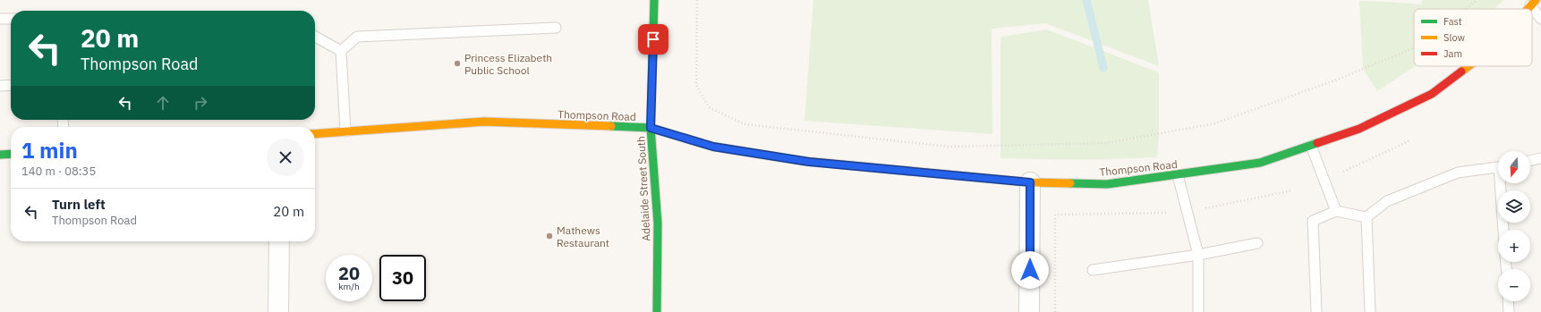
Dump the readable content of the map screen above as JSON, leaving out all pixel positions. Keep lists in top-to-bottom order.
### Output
{
  "streets": {
    "street": ["Thompson Road", "Adelaide Street South"]
  },
  "crossings": [
    ["Thompson Road", "Adelaide Street South"]
  ],
  "places": ["Princess Elizabeth Public School", "Mathews Restaurant"],
  "legend": ["Fast", "Slow", "Jam"],
  "north": "bottom",
  "page": {
    "turn": ["20 m", "Thompson Road"],
    "heading": ["1 min", "140 m · 08:35"],
    "map_buttons": ["+", "−"],
    "list": [
      {
        "name": "Turn left",
        "note": "Thompson Road",
        "value": "20 m"
      }
    ],
    "speed": "20 km/h",
    "limit": "30"
  }
}
